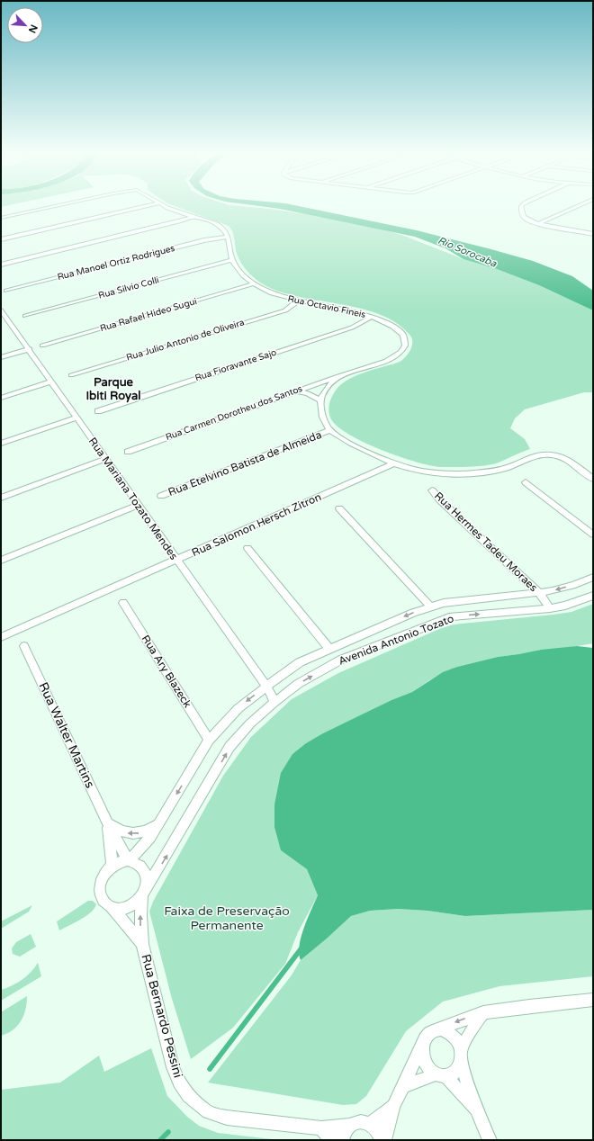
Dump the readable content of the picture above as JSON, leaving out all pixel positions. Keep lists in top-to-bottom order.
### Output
{
  "streets": {
    "street": [
      "Rua Manoel Ortiz Rodrigues",
      "Rua Silvio Colli",
      "Rua Octavio Fineis",
      "Rua Rafael Hideo Sugui",
      "Rua Julio Antonio de Oliveira",
      "Rua Fioravante Sajo",
      "Rua Carmen Dorotheu dos Santos",
      "Rua Etelvino Batista de Almeida",
      "Rua Mariana Tozato Mendes",
      "Rua Salomon Hersch Zitron",
      "Rua Hermes Tadeu Moraes",
      "Avenida Antonio Tozato",
      "Rua Ary Blazeck",
      "Rua Walter Martins",
      "Rua Bernardo Pessini"
    ]
  },
  "crossings": [
    ["Rua Manoel Ortiz Rodrigues", "Rua Octavio Fineis"],
    ["Rua Silvio Colli", "Rua Octavio Fineis"],
    ["Rua Octavio Fineis", "Rua Rafael Hideo Sugui"],
    ["Rua Octavio Fineis", "Rua Julio Antonio de Oliveira"],
    ["Rua Octavio Fineis", "Rua Fioravante Sajo"],
    ["Rua Octavio Fineis", "Rua Carmen Dorotheu dos Santos"],
    ["Rua Mariana Tozato Mendes", "Rua Salomon Hersch Zitron"],
    ["Rua Mariana Tozato Mendes", "Avenida Antonio Tozato"],
    ["Rua Hermes Tadeu Moraes", "Avenida Antonio Tozato"],
    ["Avenida Antonio Tozato", "Rua Ary Blazeck"],
    ["Avenida Antonio Tozato", "Rua Walter Martins"],
    ["Avenida Antonio Tozato", "Rua Bernardo Pessini"],
    ["Rua Walter Martins", "Rua Bernardo Pessini"]
  ],
  "districts": ["Parque Ibiti Royal"],
  "water": ["Rio Sorocaba"],
  "parks": ["Faixa de Preservação Permanente"],
  "north": "bottom right"
}
